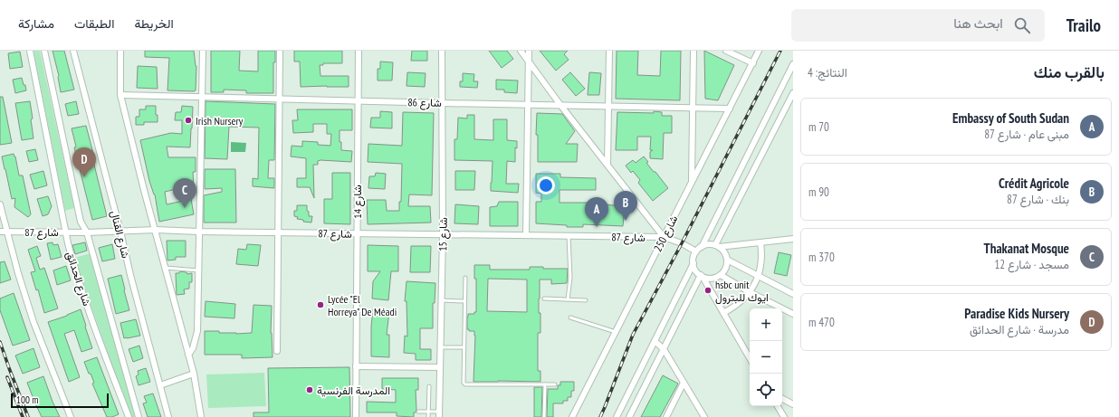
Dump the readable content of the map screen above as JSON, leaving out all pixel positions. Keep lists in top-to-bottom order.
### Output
{
  "streets": {
    "street": [
      "شارع 86",
      "شارع 14",
      "شارع 87",
      "شارع 250",
      "شارع القنال",
      "شارع 15",
      "شارع الحدائق"
    ]
  },
  "crossings": [
    ["شارع 86", "شارع 14"],
    ["شارع 86", "شارع 250"],
    ["شارع 86", "شارع 15"],
    ["شارع 14", "شارع 87"],
    ["شارع 87", "شارع 250"],
    ["شارع 87", "شارع القنال"],
    ["شارع 87", "شارع 15"],
    ["شارع 87", "شارع الحدائق"]
  ],
  "places": [
    "Irish Nursery",
    "hsbc unit ايوك للبترول",
    "Lycée \"El Horreya\" De Méadi",
    "المدرسة الفرنسية"
  ],
  "scale_bar": "100 m",
  "page": {
    "header": "Trailo",
    "search": "ابحث هنا",
    "nav": ["الخريطة", "الطبقات", "مشاركة"],
    "heading": ["بالقرب منك", "النتائج: 4"],
    "list": [
      {
        "mark": "A",
        "name": "Embassy of South Sudan",
        "note": "مبنى عام · شارع 87",
        "value": "70 m"
      },
      {
        "mark": "B",
        "name": "Crédit Agricole",
        "note": "بنك · شارع 87",
        "value": "90 m"
      },
      {
        "mark": "C",
        "name": "Thakanat Mosque",
        "note": "مسجد · شارع 12",
        "value": "370 m"
      },
      {
        "mark": "D",
        "name": "Paradise Kids Nursery",
        "note": "مدرسة · شارع الحدائق",
        "value": "470 m"
      }
    ],
    "pins": [
      "D",
      "C",
      "B",
      "A"
    ],
    "map_buttons": ["+", "−"],
    "scale": "100 m"
  }
}
